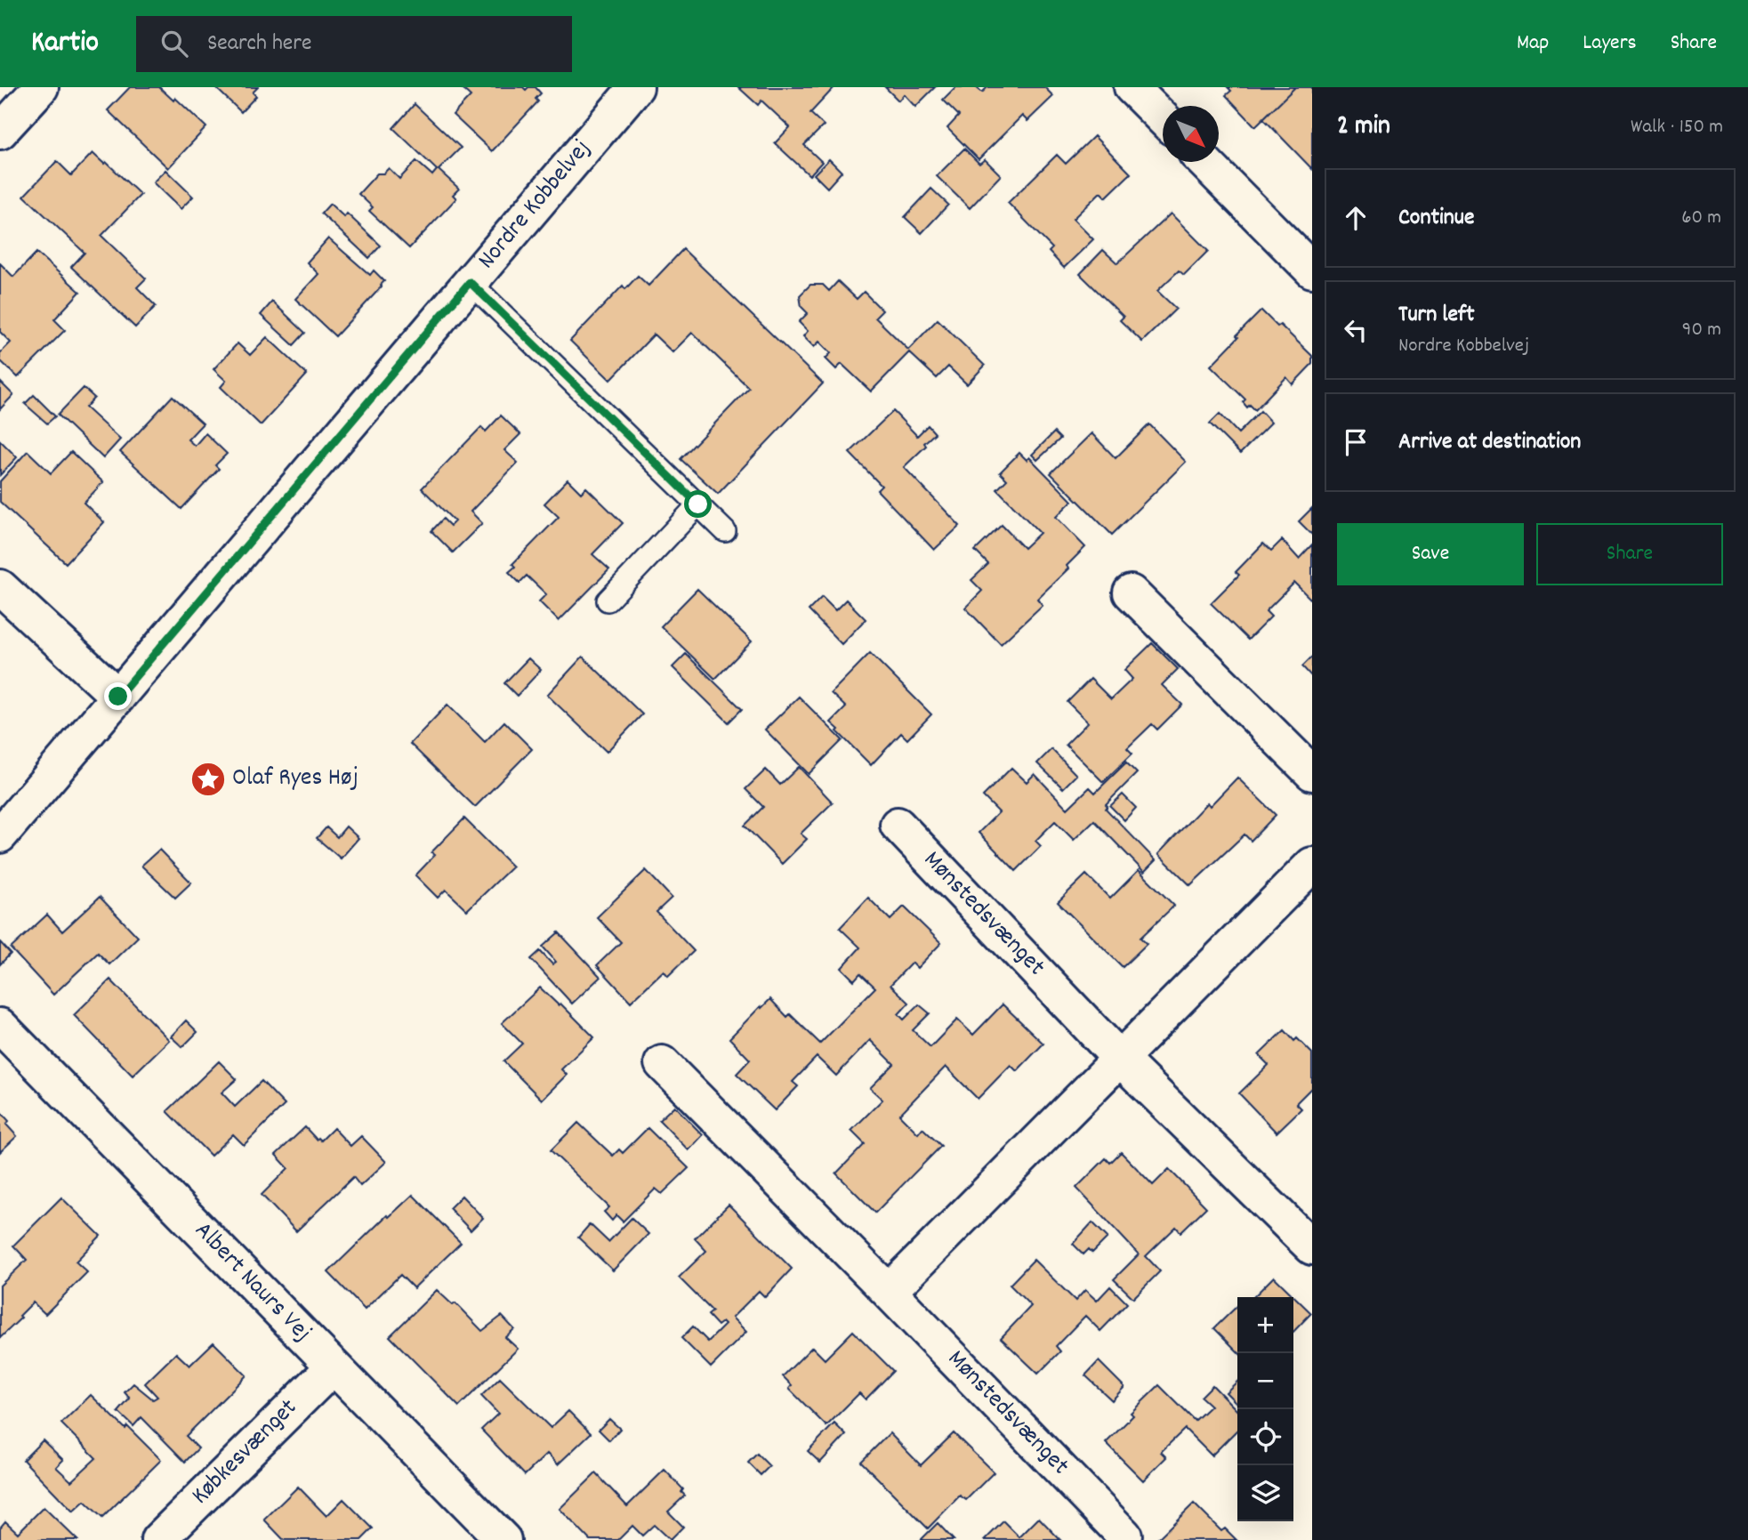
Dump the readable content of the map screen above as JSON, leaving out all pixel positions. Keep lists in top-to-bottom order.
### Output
{
  "streets": {
    "street": [
      "Nordre Kobbelvej",
      "Mønstedsvænget",
      "Albert Naurs Vej",
      "Købkesvænget"
    ]
  },
  "crossings": [
    ["Albert Naurs Vej", "Købkesvænget"]
  ],
  "places": {
    "place": ["Olaf Ryes Høj"]
  },
  "north": "bottom right",
  "page": {
    "header": "Kartio",
    "search": "Search here",
    "nav": ["Map", "Layers", "Share"],
    "heading": ["2 min", "Walk · 150 m"],
    "list": [
      ["Continue", "60 m"],
      ["Turn left", "Nordre Kobbelvej", "90 m"],
      "Arrive at destination"
    ],
    "buttons": ["Save", "Share"],
    "map_buttons": ["+", "−"]
  }
}
